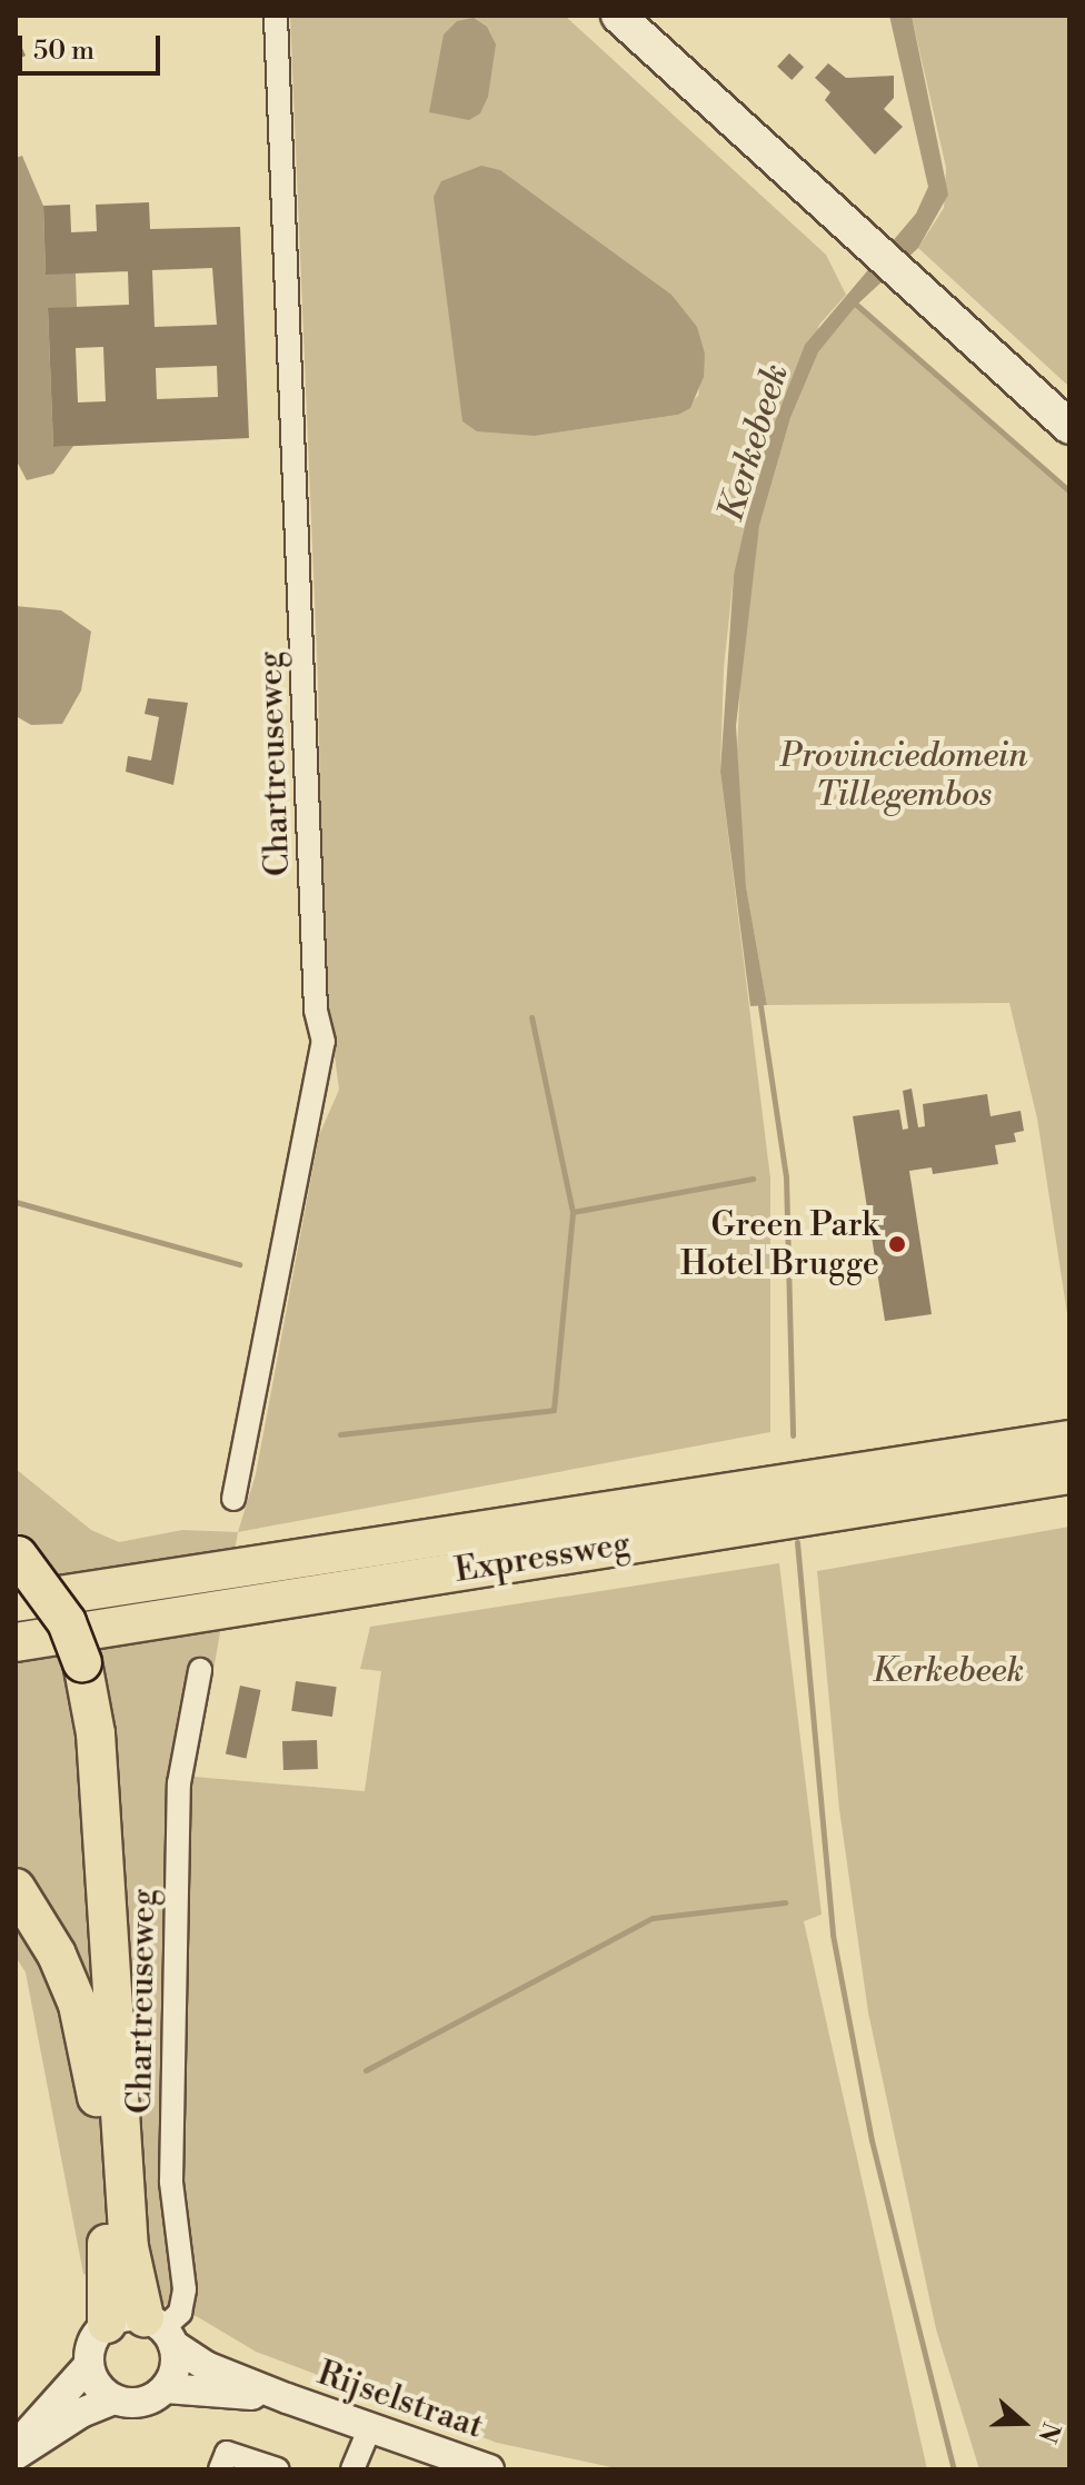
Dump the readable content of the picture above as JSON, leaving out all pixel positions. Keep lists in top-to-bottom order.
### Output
{
  "streets": {
    "highway": ["Expressweg"],
    "street": ["Chartreuseweg", "Rijselstraat"]
  },
  "crossings": [
    ["Chartreuseweg", "Rijselstraat"]
  ],
  "water": ["Kerkebeek"],
  "parks": ["Provinciedomein Tillegembos", "Kerkebeek"],
  "places": ["Green Park Hotel Brugge"],
  "scale_bar": "50 m",
  "north": "right"
}
